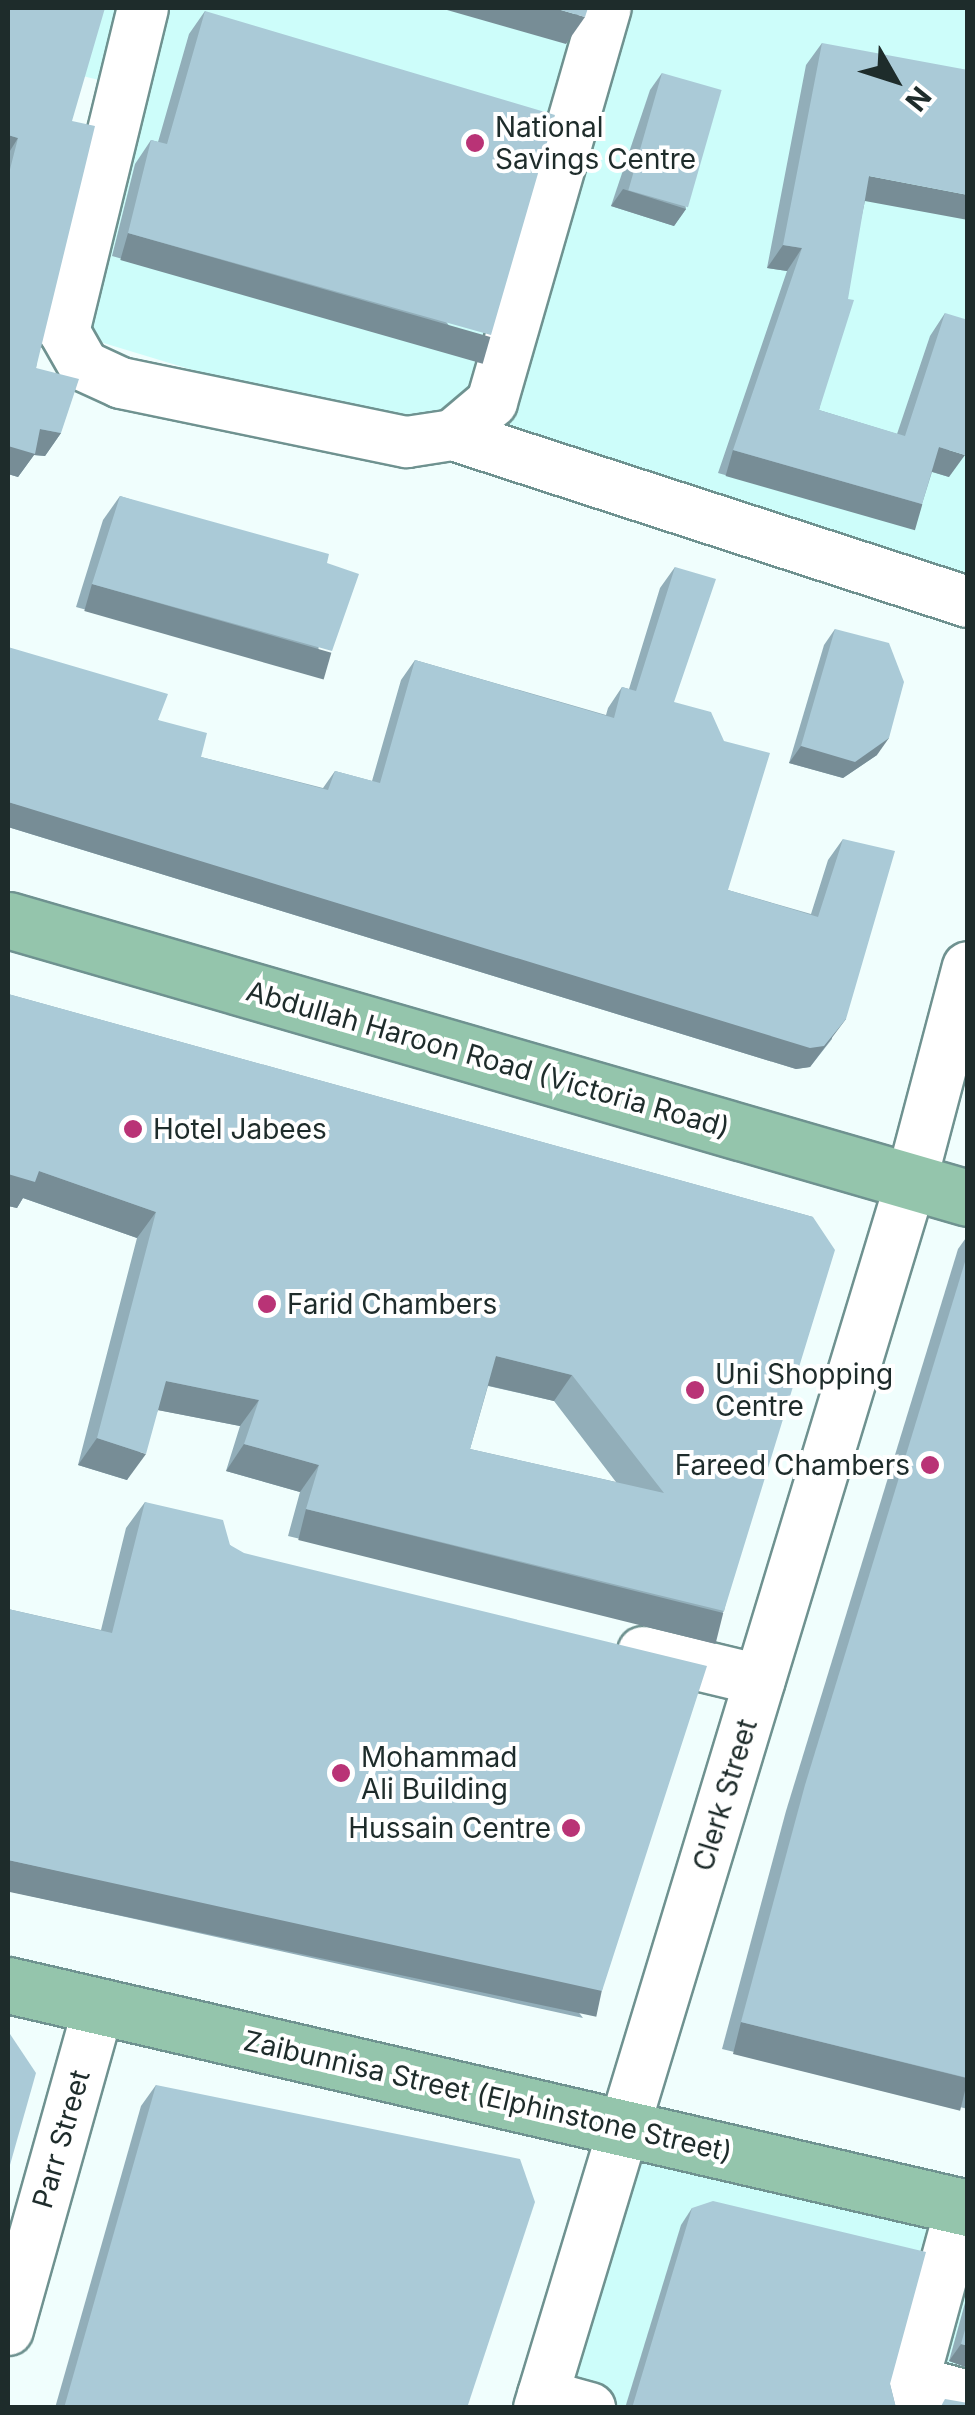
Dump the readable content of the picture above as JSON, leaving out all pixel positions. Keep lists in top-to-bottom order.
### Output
{
  "streets": {
    "main road": ["Abdullah Haroon Road (Victoria Road)", "Zaibunnisa Street (Elphinstone Street)"],
    "street": ["Clerk Street", "Parr Street"]
  },
  "crossings": [
    ["Abdullah Haroon Road (Victoria Road)", "Clerk Street"],
    ["Clerk Street", "Zaibunnisa Street (Elphinstone Street)"],
    ["Zaibunnisa Street (Elphinstone Street)", "Parr Street"]
  ],
  "places": [
    "National Savings Centre",
    "Hotel Jabees",
    "Farid Chambers",
    "Uni Shopping Centre",
    "Fareed Chambers",
    "Mohammad Ali Building",
    "Hussain Centre"
  ],
  "north": "bottom right"
}
